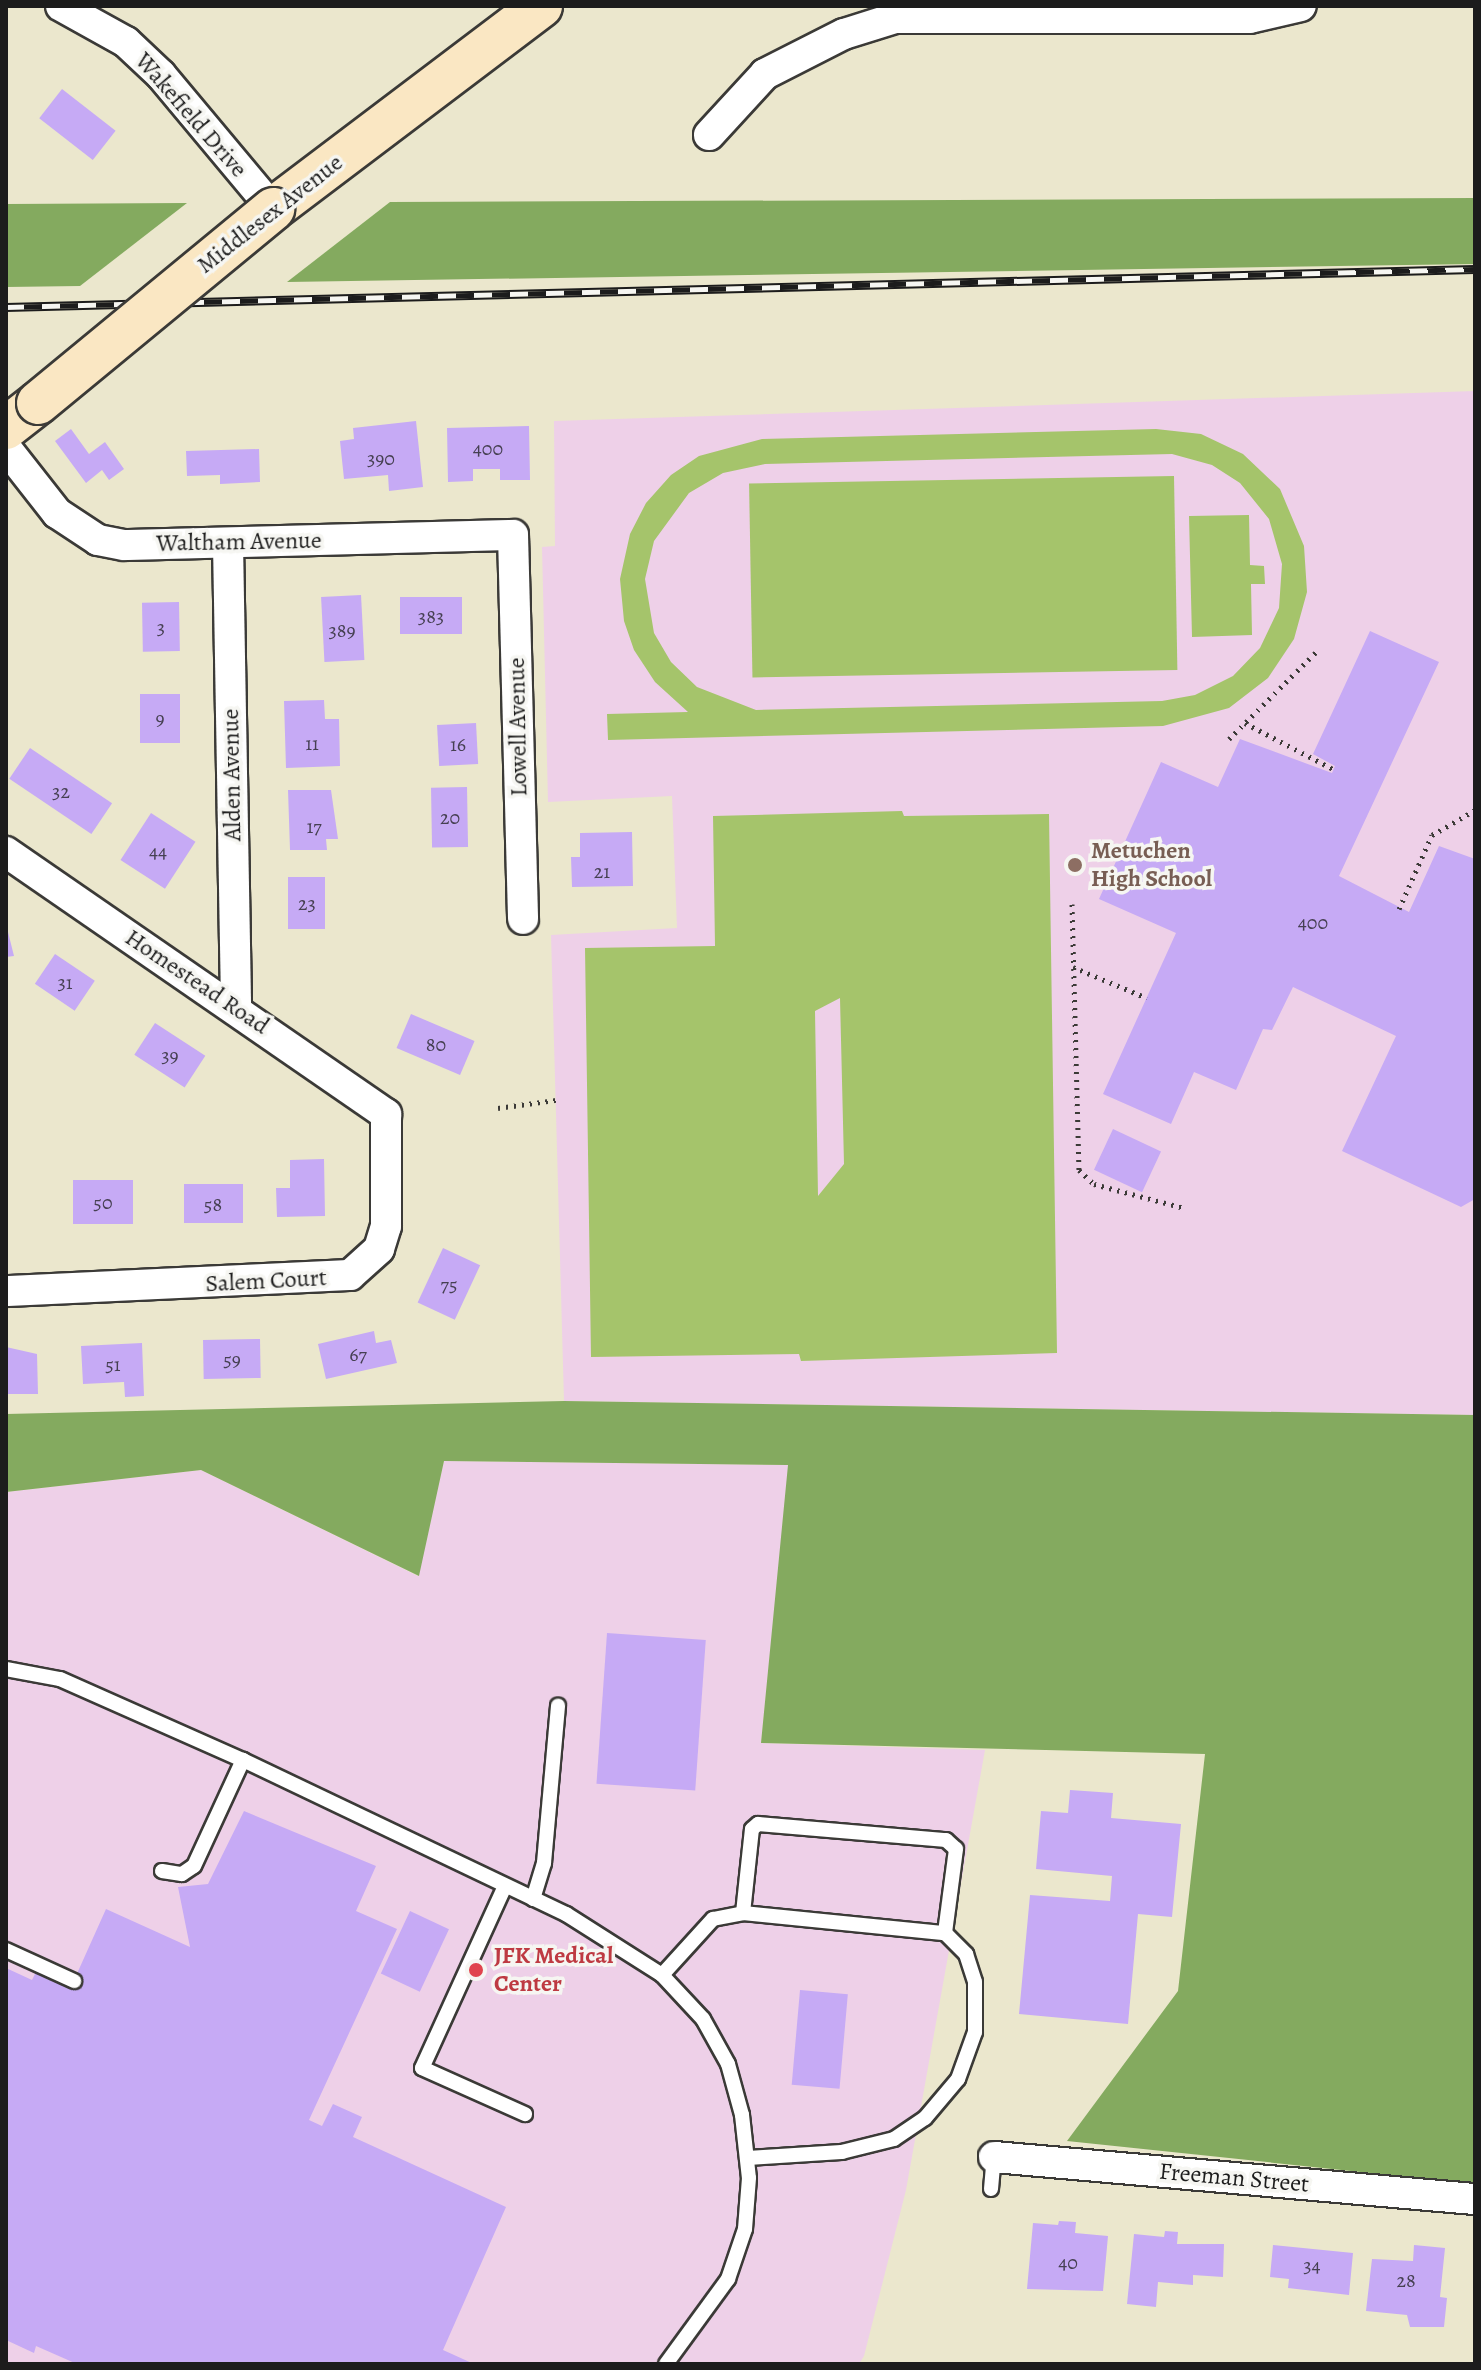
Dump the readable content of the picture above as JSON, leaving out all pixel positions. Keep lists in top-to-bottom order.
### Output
{
  "streets": {
    "main road": ["Middlesex Avenue"],
    "street": [
      "Wakefield Drive",
      "Waltham Avenue",
      "Lowell Avenue",
      "Alden Avenue",
      "Homestead Road",
      "Salem Court",
      "Freeman Street"
    ]
  },
  "crossings": [
    ["Wakefield Drive", "Middlesex Avenue"],
    ["Waltham Avenue", "Lowell Avenue"],
    ["Waltham Avenue", "Alden Avenue"],
    ["Alden Avenue", "Homestead Road"],
    ["Homestead Road", "Salem Court"]
  ],
  "places": ["Metuchen High School", "JFK Medical Center"],
  "house_numbers": [
    "400",
    "390",
    "383",
    "3",
    "389",
    "9",
    "11",
    "16",
    "32",
    "20",
    "17",
    "44",
    "21",
    "23",
    "400",
    "31",
    "80",
    "39",
    "50",
    "58",
    "75",
    "67",
    "59",
    "51",
    "40",
    "34",
    "28"
  ]
}
